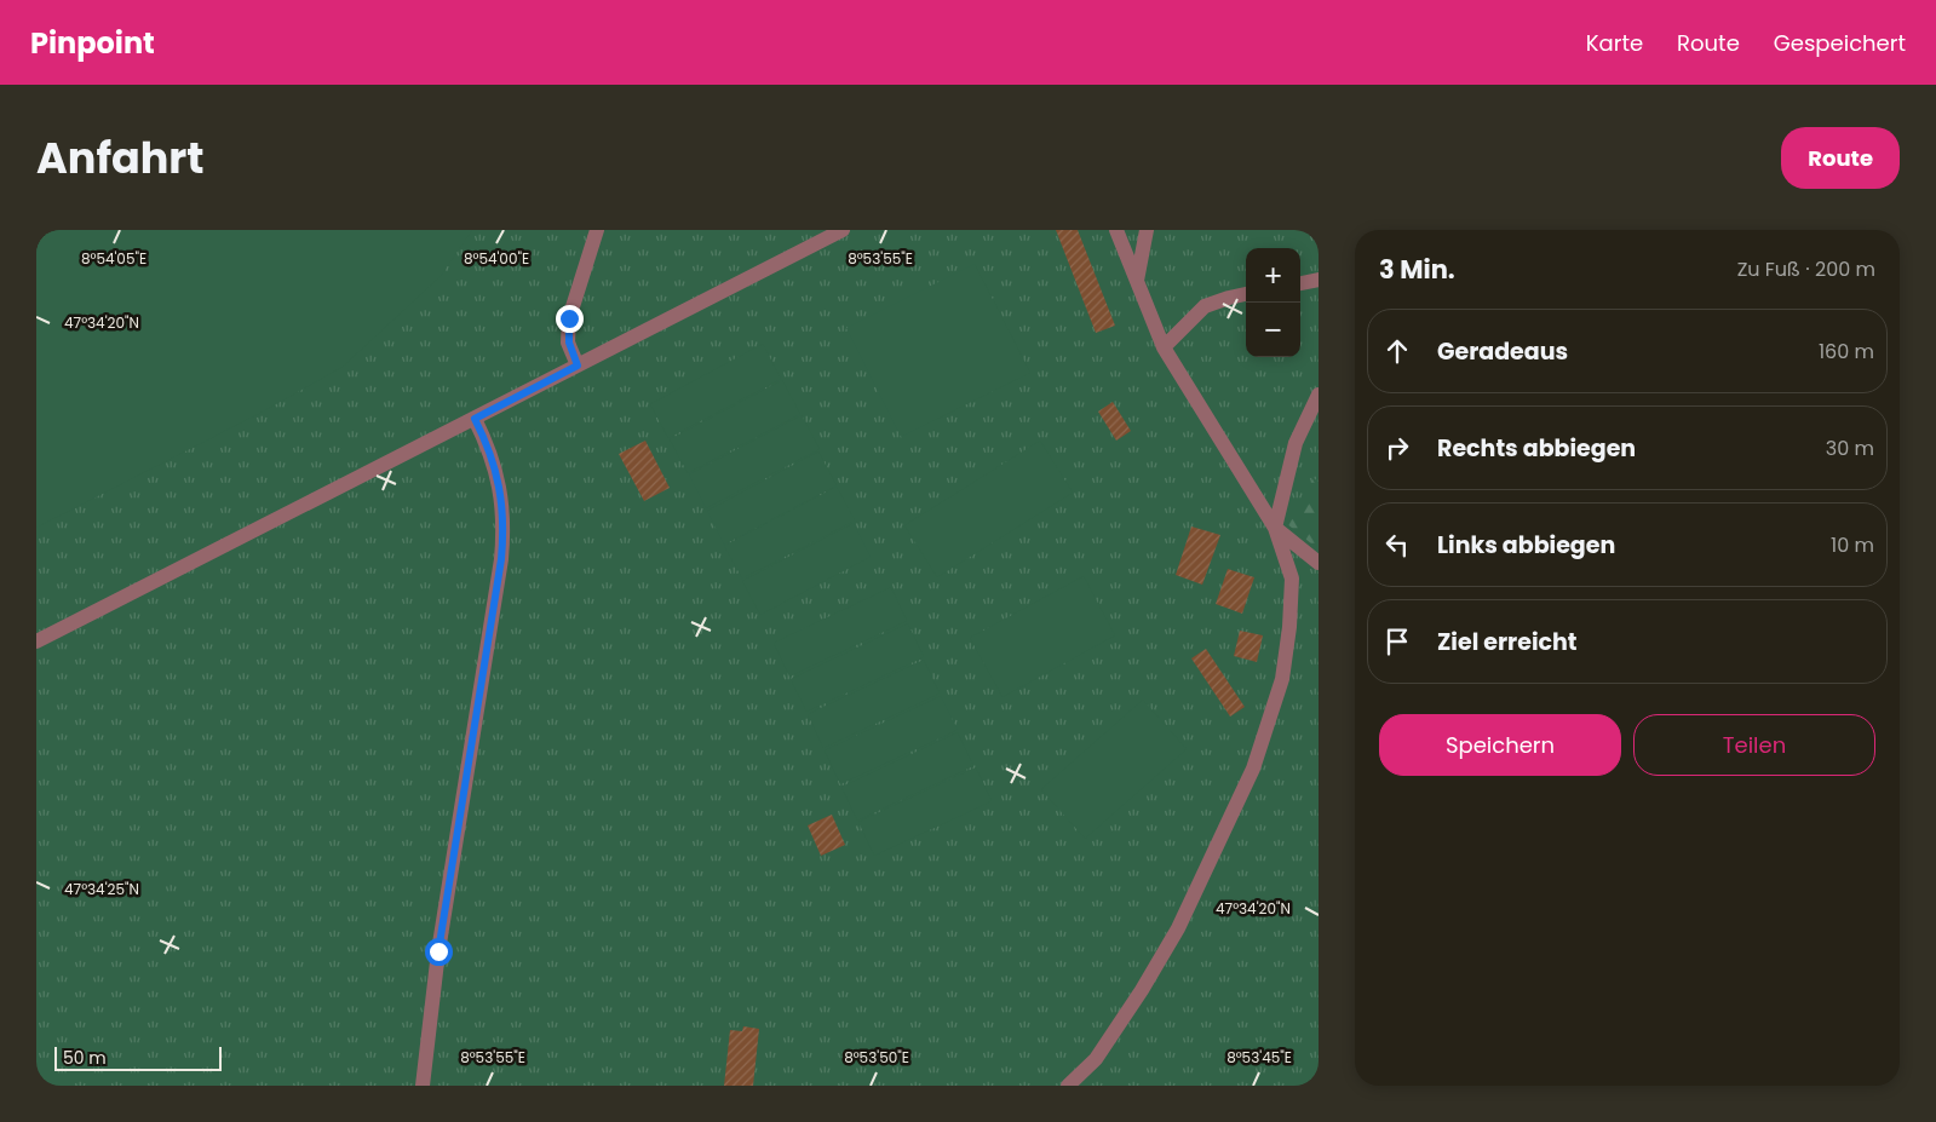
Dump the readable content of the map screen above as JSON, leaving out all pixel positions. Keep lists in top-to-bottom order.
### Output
{
  "scale_bar": "50 m",
  "page": {
    "header": "Pinpoint",
    "nav": ["Karte", "Route", "Gespeichert"],
    "title": "Anfahrt",
    "buttons": [
      "Route",
      ["Speichern", "Teilen"]
    ],
    "heading": ["3 Min.", "Zu Fuß · 200 m"],
    "map_buttons": ["+", "−"],
    "list": [
      ["Geradeaus", "160 m"],
      ["Rechts abbiegen", "30 m"],
      ["Links abbiegen", "10 m"],
      "Ziel erreicht"
    ],
    "scale": "50 m"
  },
  "coordinates": [
    "8°54'05\"E",
    "8°54'00\"E",
    "8°53'55\"E",
    "47°34'20\"N",
    "47°34'25\"N",
    "8°53'50\"E",
    "8°53'45\"E"
  ]
}
